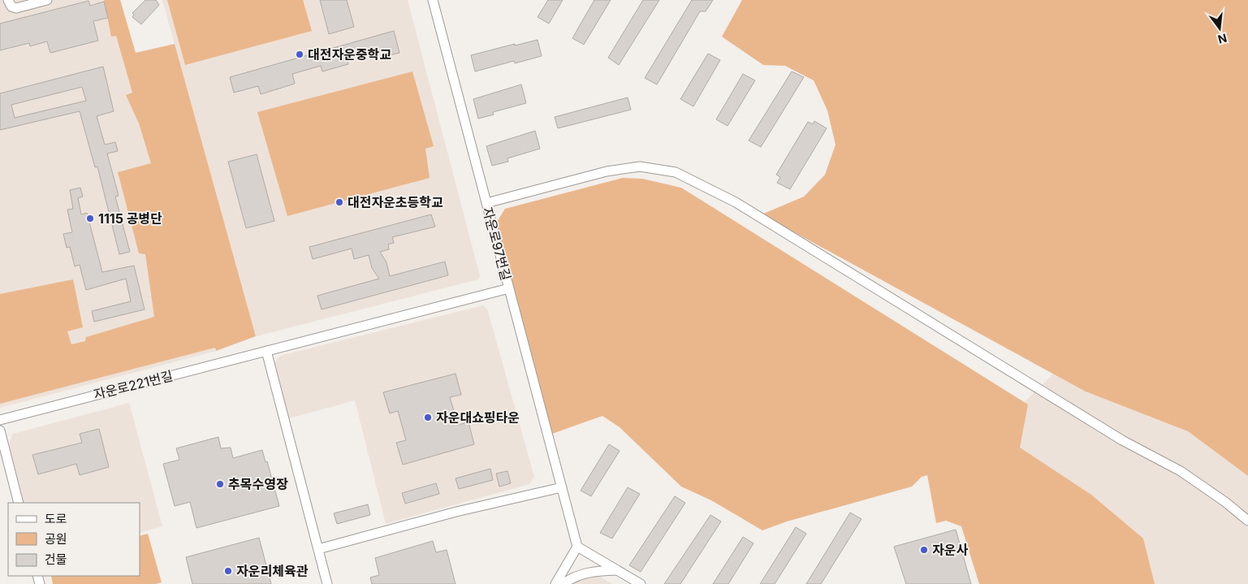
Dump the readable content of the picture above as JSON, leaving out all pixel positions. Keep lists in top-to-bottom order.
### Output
{
  "streets": {
    "street": ["자운로97번길", "자운로221번길"]
  },
  "crossings": [
    ["자운로97번길", "자운로221번길"]
  ],
  "places": [
    "대전자운중학교",
    "대전자운초등학교",
    "1115 공병단",
    "자운대쇼핑타운",
    "추목수영장",
    "자운사",
    "자운리체육관"
  ],
  "legend": ["도로", "공원", "건물"],
  "north": "bottom"
}
